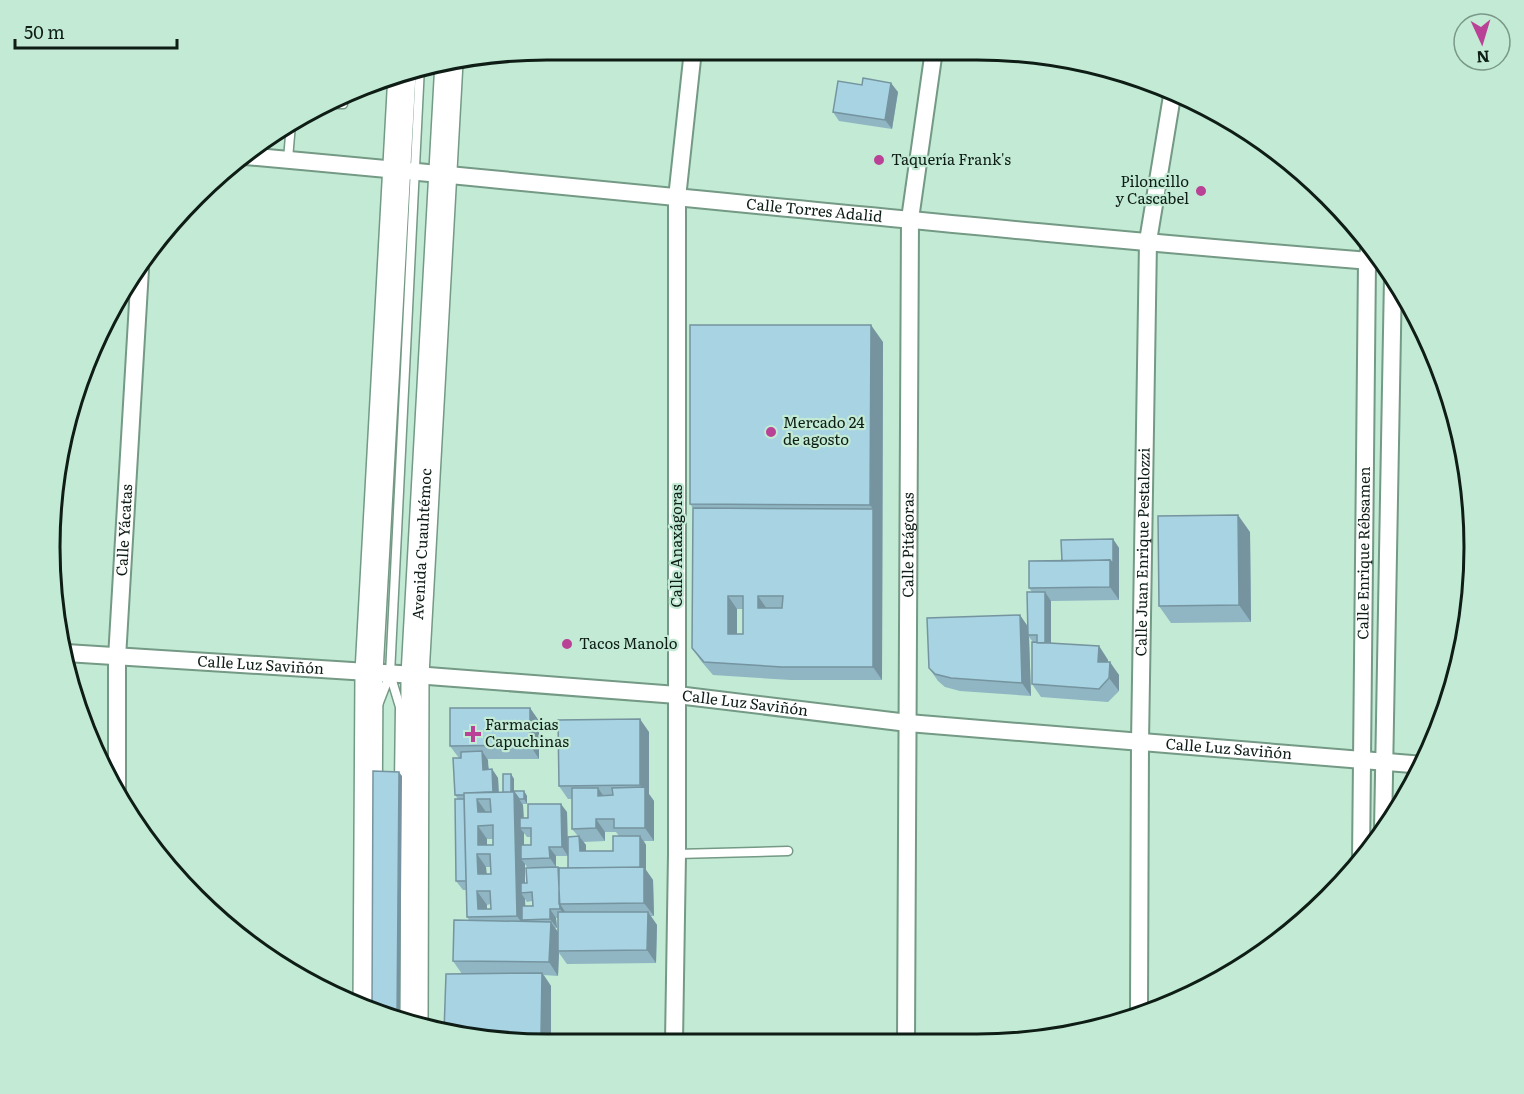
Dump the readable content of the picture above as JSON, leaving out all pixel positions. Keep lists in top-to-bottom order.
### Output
{
  "streets": {
    "main road": ["Avenida Cuauhtémoc"],
    "street": [
      "Calle Torres Adalid",
      "Calle Yácatas",
      "Calle Pitágoras",
      "Calle Anaxágoras",
      "Calle Juan Enrique Pestalozzi",
      "Calle Enrique Rébsamen",
      "Calle Luz Saviñón"
    ]
  },
  "crossings": [
    ["Calle Torres Adalid", "Avenida Cuauhtémoc"],
    ["Calle Torres Adalid", "Calle Pitágoras"],
    ["Calle Torres Adalid", "Calle Anaxágoras"],
    ["Calle Torres Adalid", "Calle Juan Enrique Pestalozzi"],
    ["Calle Yácatas", "Calle Luz Saviñón"],
    ["Avenida Cuauhtémoc", "Calle Luz Saviñón"],
    ["Calle Pitágoras", "Calle Luz Saviñón"],
    ["Calle Anaxágoras", "Calle Luz Saviñón"],
    ["Calle Juan Enrique Pestalozzi", "Calle Luz Saviñón"],
    ["Calle Enrique Rébsamen", "Calle Luz Saviñón"]
  ],
  "places": {
    "other": [
      "Taquería Frank's",
      "Piloncillo y Cascabel",
      "Mercado 24 de agosto",
      "Tacos Manolo"
    ],
    "health": ["Farmacias Capuchinas"]
  },
  "scale_bar": "50 m",
  "north": "bottom"
}
